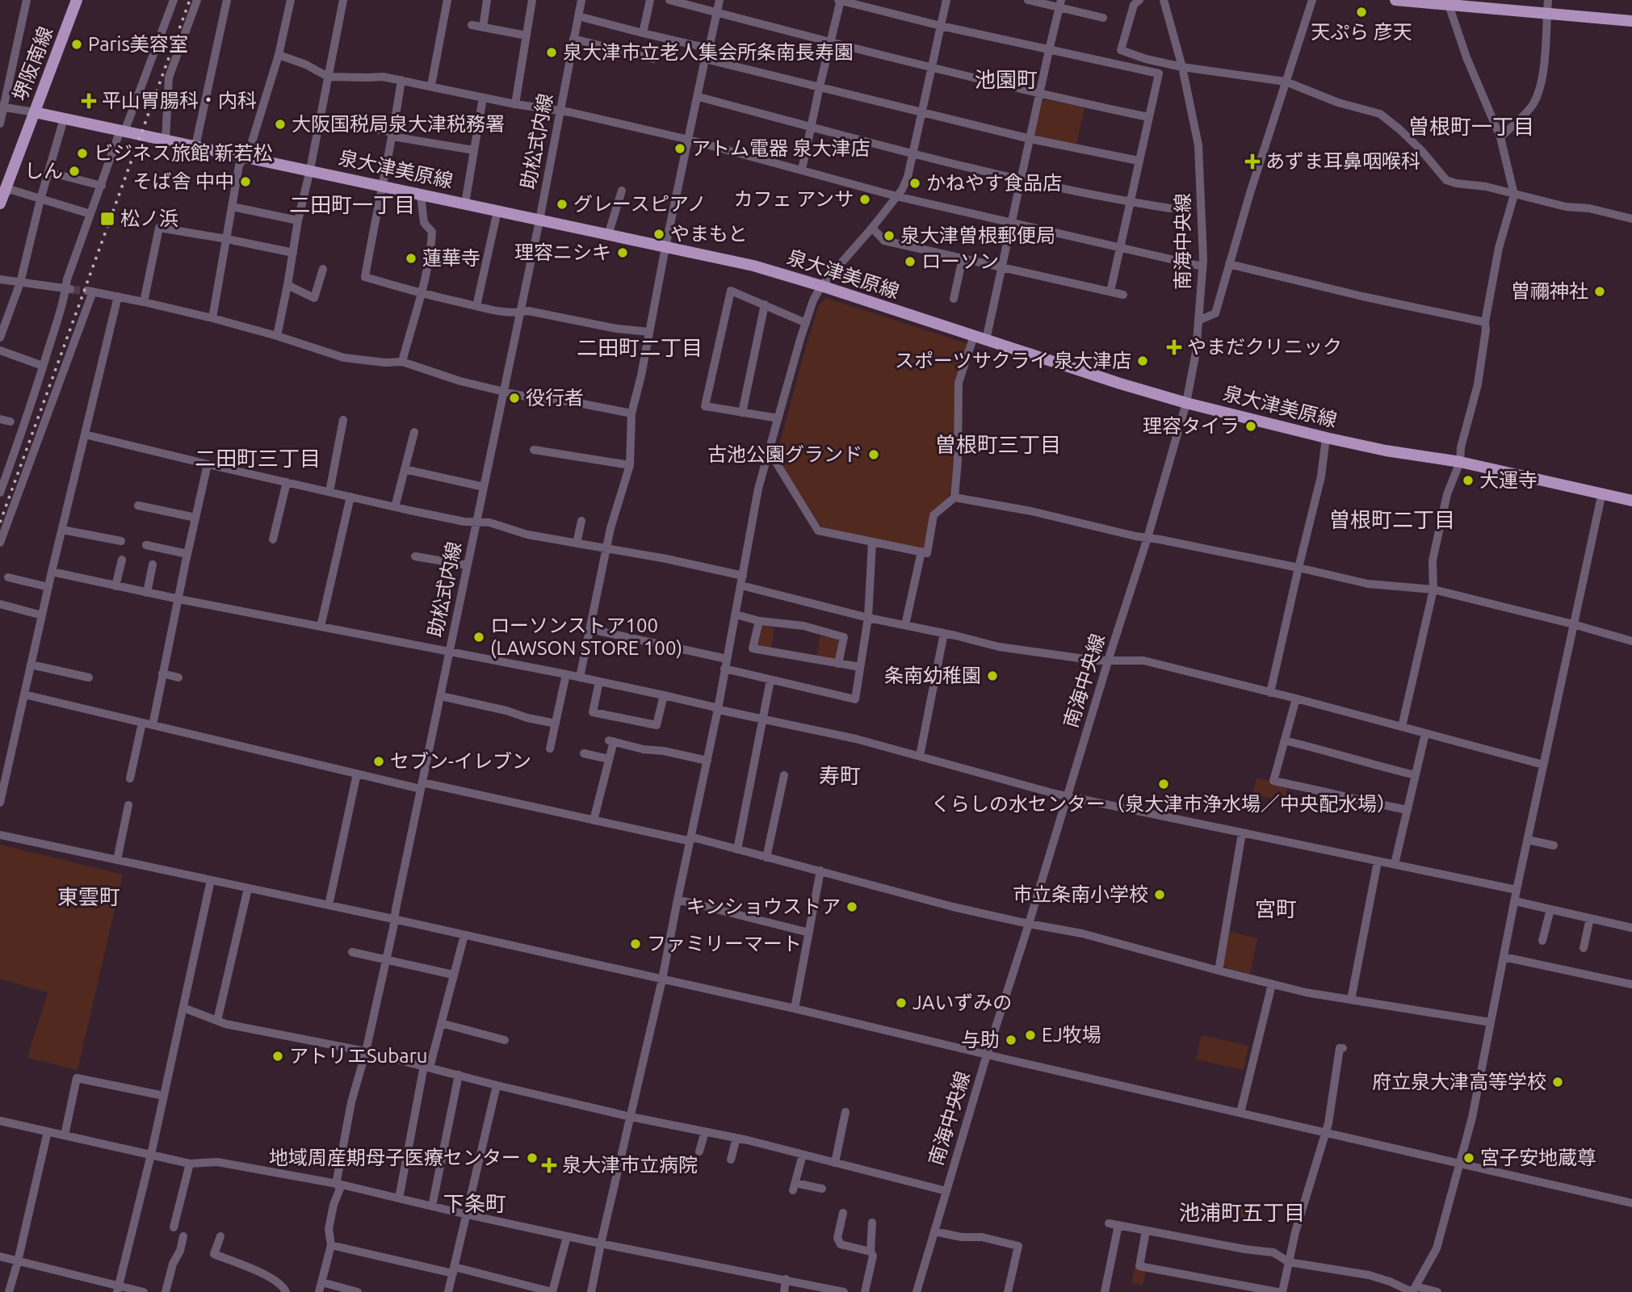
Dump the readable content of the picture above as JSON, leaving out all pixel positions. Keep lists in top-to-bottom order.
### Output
{
  "streets": {
    "main road": ["堺阪南線", "泉大津美原線"],
    "street": ["助松式内線", "南海中央線"]
  },
  "crossings": [
    ["堺阪南線", "泉大津美原線"],
    ["助松式内線", "泉大津美原線"],
    ["泉大津美原線", "南海中央線"]
  ],
  "districts": [
    "池園町",
    "曽根町一丁目",
    "二田町一丁目",
    "二田町二丁目",
    "曽根町三丁目",
    "二田町三丁目",
    "曽根町二丁目",
    "寿町",
    "東雲町",
    "宮町",
    "下条町",
    "池浦町五丁目"
  ],
  "places": {
    "other": [
      "天ぷら 彦天",
      "Paris美容室",
      "泉大津市立老人集会所条南長寿園",
      "大阪国税局泉大津税務署",
      "アトム電器 泉大津店",
      "ビジネス旅館 新若松",
      "しん",
      "そば舎 中中",
      "かねやす食品店",
      "カフェ アンサ",
      "グレースピアノ",
      "やまもと",
      "泉大津曽根郵便局",
      "理容ニシキ",
      "蓮華寺",
      "ローソン",
      "曽禰神社",
      "スポーツサクライ 泉大津店",
      "役行者",
      "理容タイラ",
      "古池公園グランド",
      "大運寺",
      "ローソンストア100 (LAWSON STORE 100)",
      "条南幼稚園",
      "セブン-イレブン",
      "くらしの水センター（泉大津市浄水場／中央配水場）",
      "市立条南小学校",
      "キンショウストア",
      "ファミリーマート",
      "JAいずみの",
      "EJ牧場",
      "与助",
      "アトリエSubaru",
      "府立泉大津高等学校",
      "地域周産期母子医療センター",
      "宮子安地蔵尊"
    ],
    "health": [
      "平山胃腸科・内科",
      "あずま耳鼻咽喉科",
      "やまだクリニック",
      "泉大津市立病院"
    ],
    "transit": ["松ノ浜"]
  }
}
